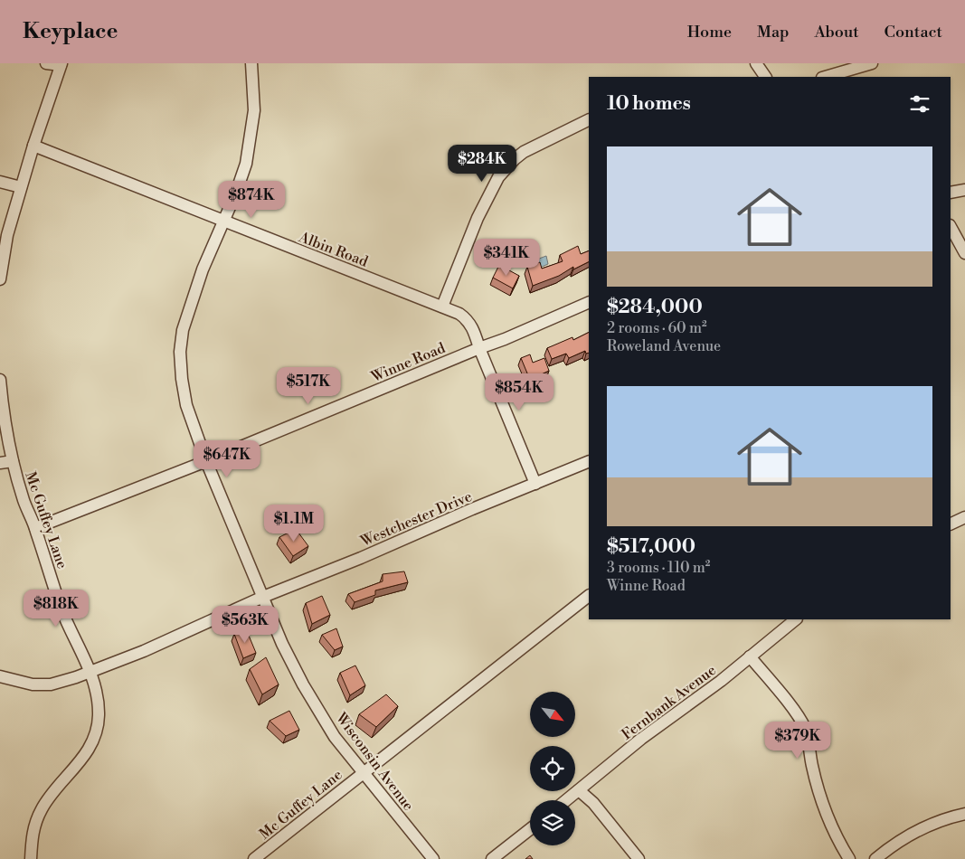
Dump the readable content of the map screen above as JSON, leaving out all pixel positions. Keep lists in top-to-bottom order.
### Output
{
  "streets": {
    "street": [
      "Albin Road",
      "Winne Road",
      "Westchester Drive",
      "Mc Guffey Lane",
      "Fernbank Avenue",
      "Wisconsin Avenue"
    ]
  },
  "crossings": [
    ["Albin Road", "Winne Road"],
    ["Albin Road", "Westchester Drive"],
    ["Albin Road", "Wisconsin Avenue"],
    ["Winne Road", "Mc Guffey Lane"],
    ["Winne Road", "Wisconsin Avenue"],
    ["Westchester Drive", "Mc Guffey Lane"],
    ["Westchester Drive", "Wisconsin Avenue"],
    ["Mc Guffey Lane", "Wisconsin Avenue"]
  ],
  "north": "bottom right",
  "page": {
    "header": "Keyplace",
    "nav": [
      "Home",
      "Map",
      "About",
      "Contact"
    ],
    "heading": "10 homes",
    "list": [
      {
        "name": "$284,000",
        "note": "2 rooms · 60 m² · Roweland Avenue"
      },
      {
        "name": "$517,000",
        "note": "3 rooms · 110 m² · Winne Road"
      }
    ],
    "price": [
      "$284K",
      "$874K",
      "$341K",
      "$517K",
      "$854K",
      "$647K",
      "$1.1M",
      "$818K",
      "$563K",
      "$379K"
    ]
  }
}
